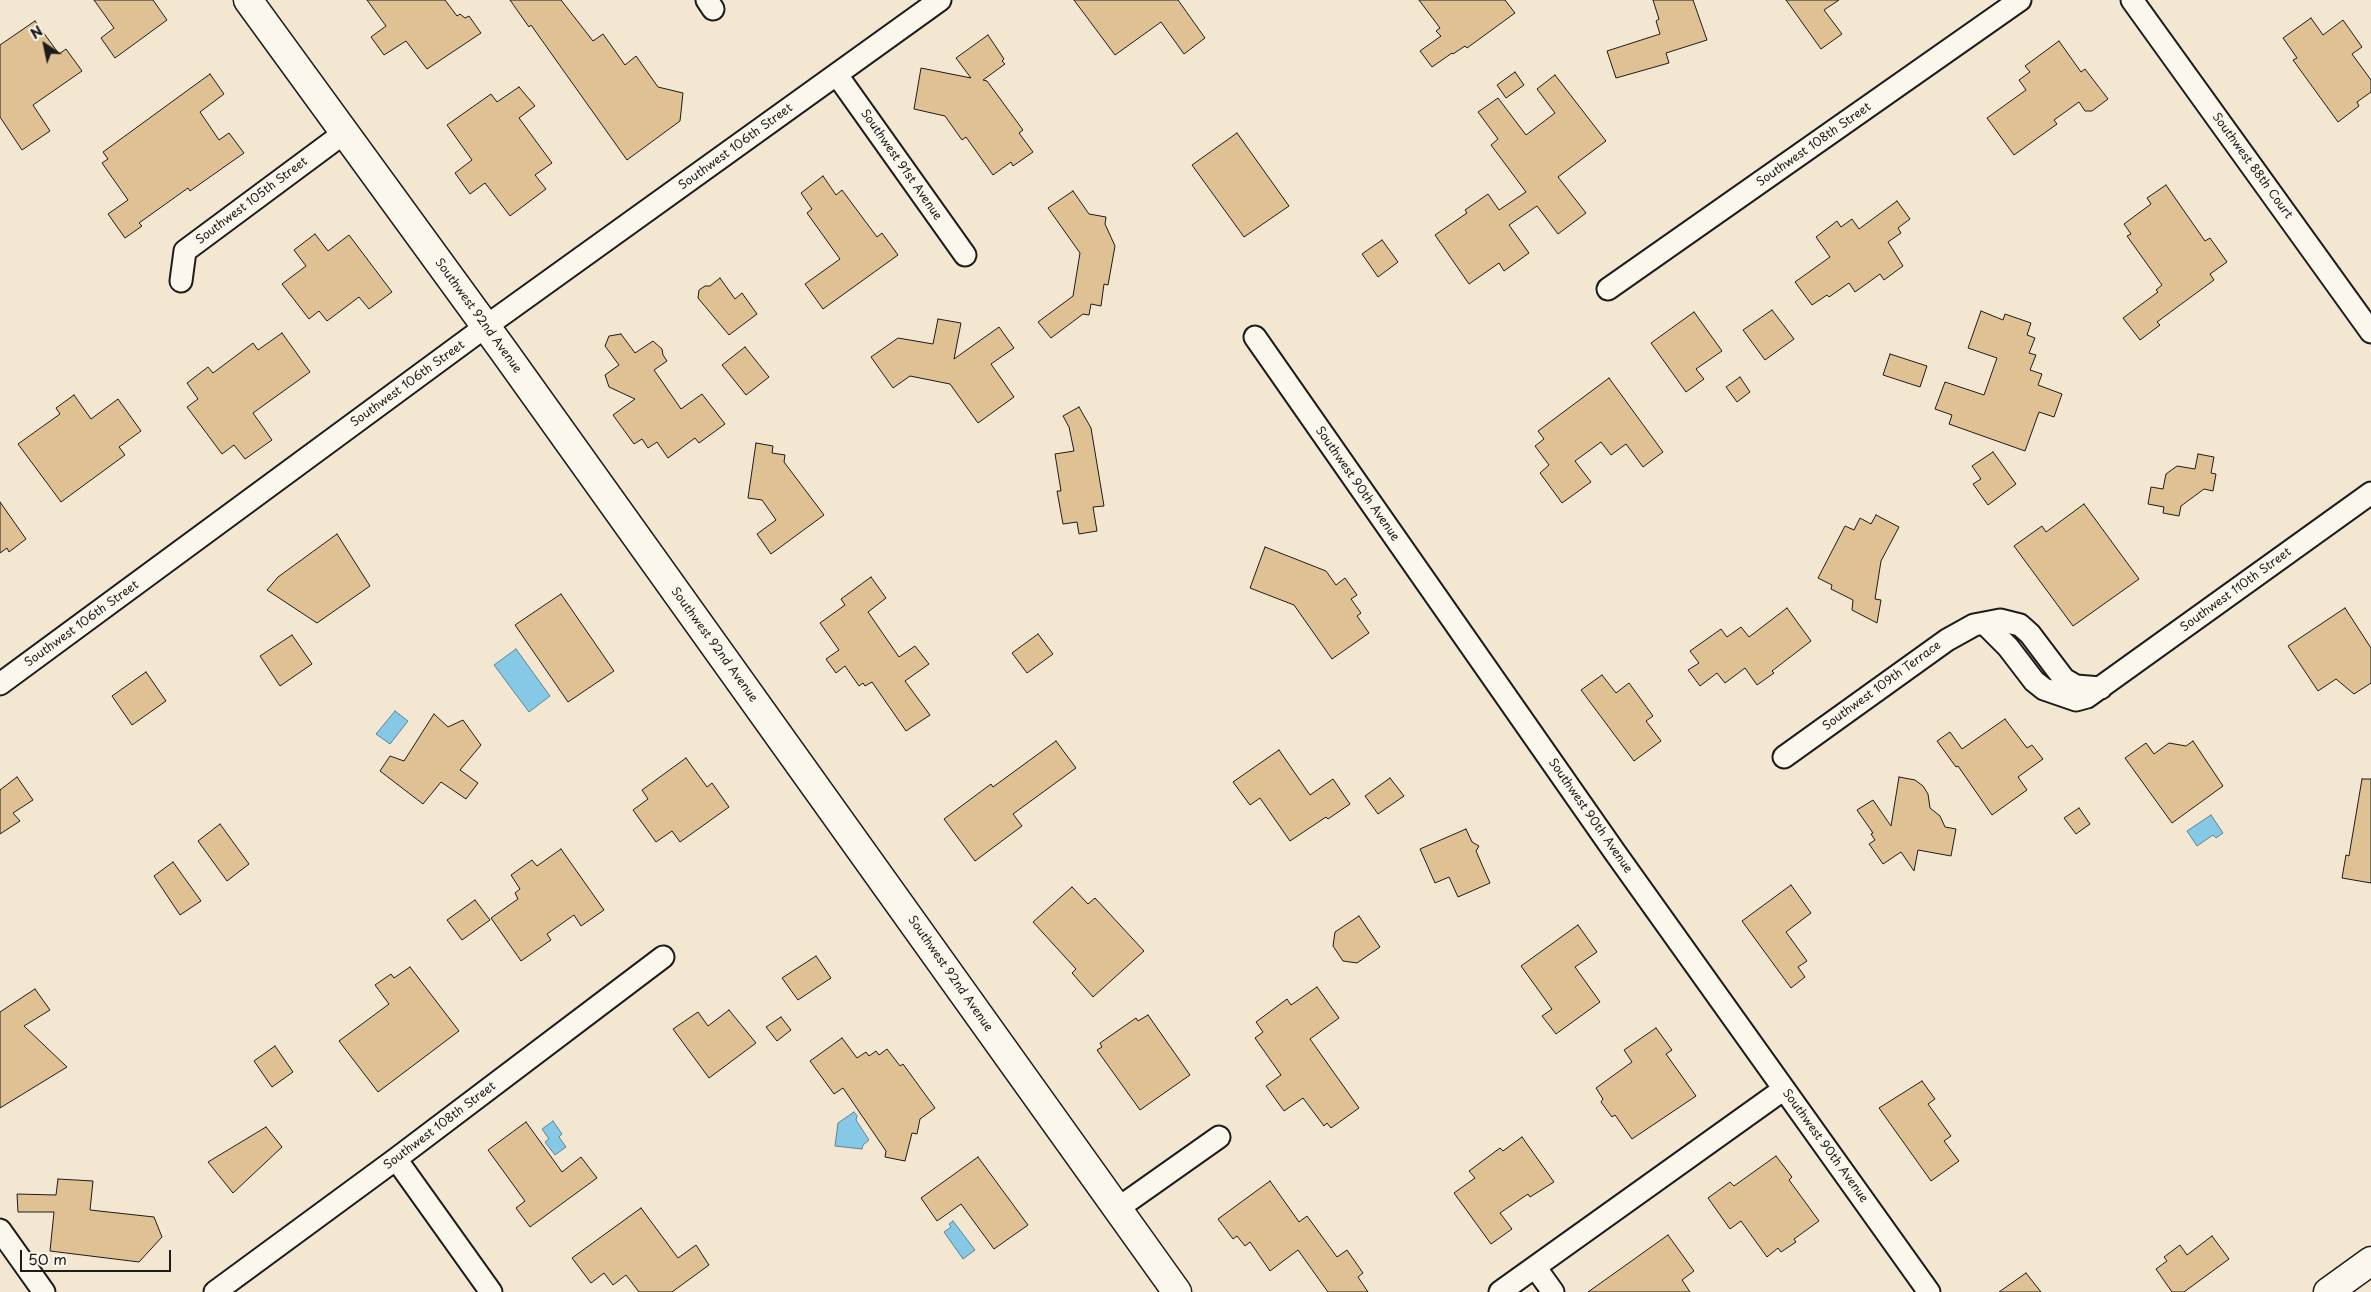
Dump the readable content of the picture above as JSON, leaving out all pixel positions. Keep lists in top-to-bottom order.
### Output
{
  "streets": {
    "street": [
      "Southwest 108th Street",
      "Southwest 106th Street",
      "Southwest 91st Avenue",
      "Southwest 88th Court",
      "Southwest 105th Street",
      "Southwest 92nd Avenue",
      "Southwest 90th Avenue",
      "Southwest 110th Street",
      "Southwest 109th Terrace"
    ]
  },
  "crossings": [
    ["Southwest 106th Street", "Southwest 91st Avenue"],
    ["Southwest 106th Street", "Southwest 92nd Avenue"],
    ["Southwest 105th Street", "Southwest 92nd Avenue"],
    ["Southwest 110th Street", "Southwest 109th Terrace"]
  ],
  "scale_bar": "50 m",
  "north": "top left"
}
